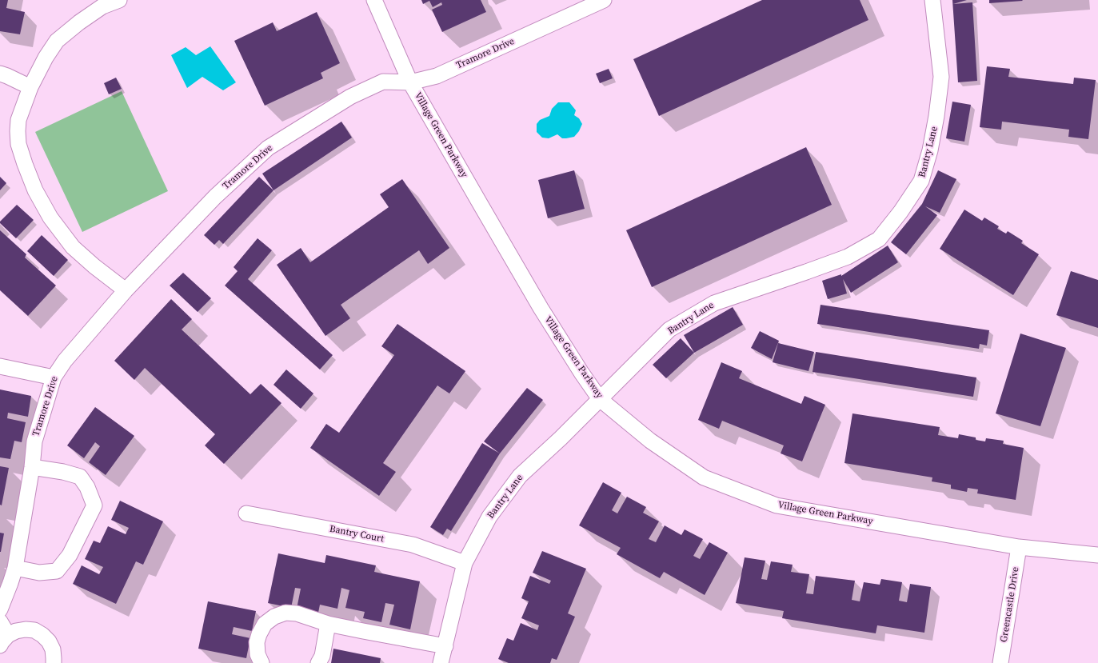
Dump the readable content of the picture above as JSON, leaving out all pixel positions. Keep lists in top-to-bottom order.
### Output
{
  "streets": {
    "street": [
      "Tramore Drive",
      "Village Green Parkway",
      "Bantry Lane",
      "Bantry Court",
      "Greencastle Drive"
    ]
  },
  "crossings": [
    ["Tramore Drive", "Village Green Parkway"],
    ["Village Green Parkway", "Bantry Lane"],
    ["Village Green Parkway", "Greencastle Drive"],
    ["Bantry Lane", "Bantry Court"]
  ]
}
